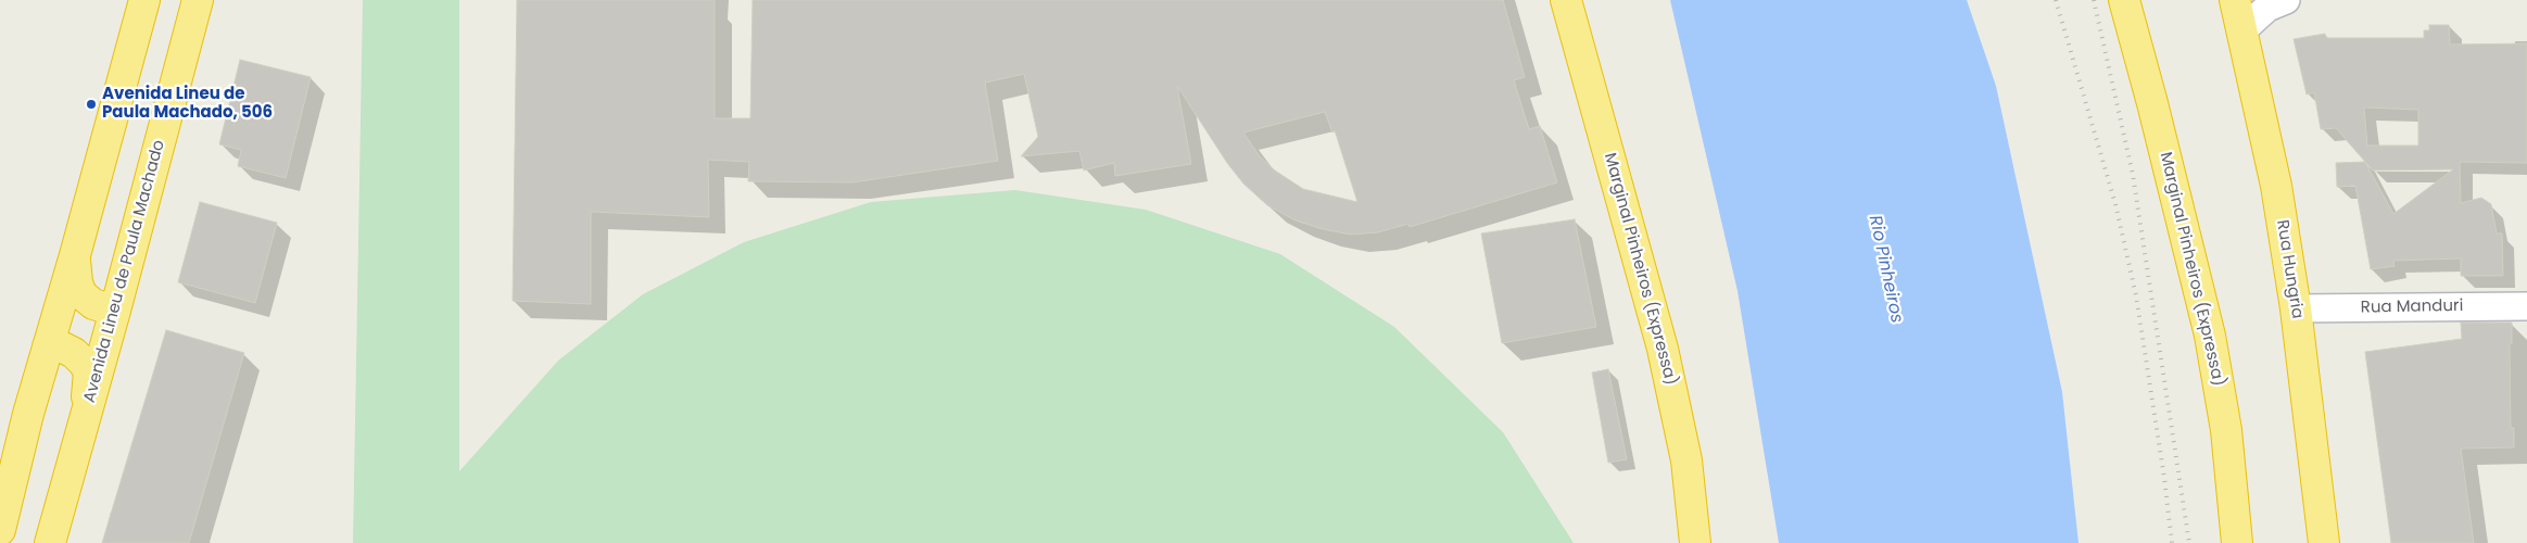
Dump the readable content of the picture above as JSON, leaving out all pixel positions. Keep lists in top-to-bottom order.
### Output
{
  "streets": {
    "highway": ["Marginal Pinheiros (Expressa)", "Rua Hungria", "Avenida Lineu de Paula Machado"],
    "street": ["Rua Manduri"]
  },
  "crossings": [
    ["Rua Hungria", "Rua Manduri"]
  ],
  "water": ["Rio Pinheiros"],
  "places": ["Avenida Lineu de Paula Machado, 506"]
}
